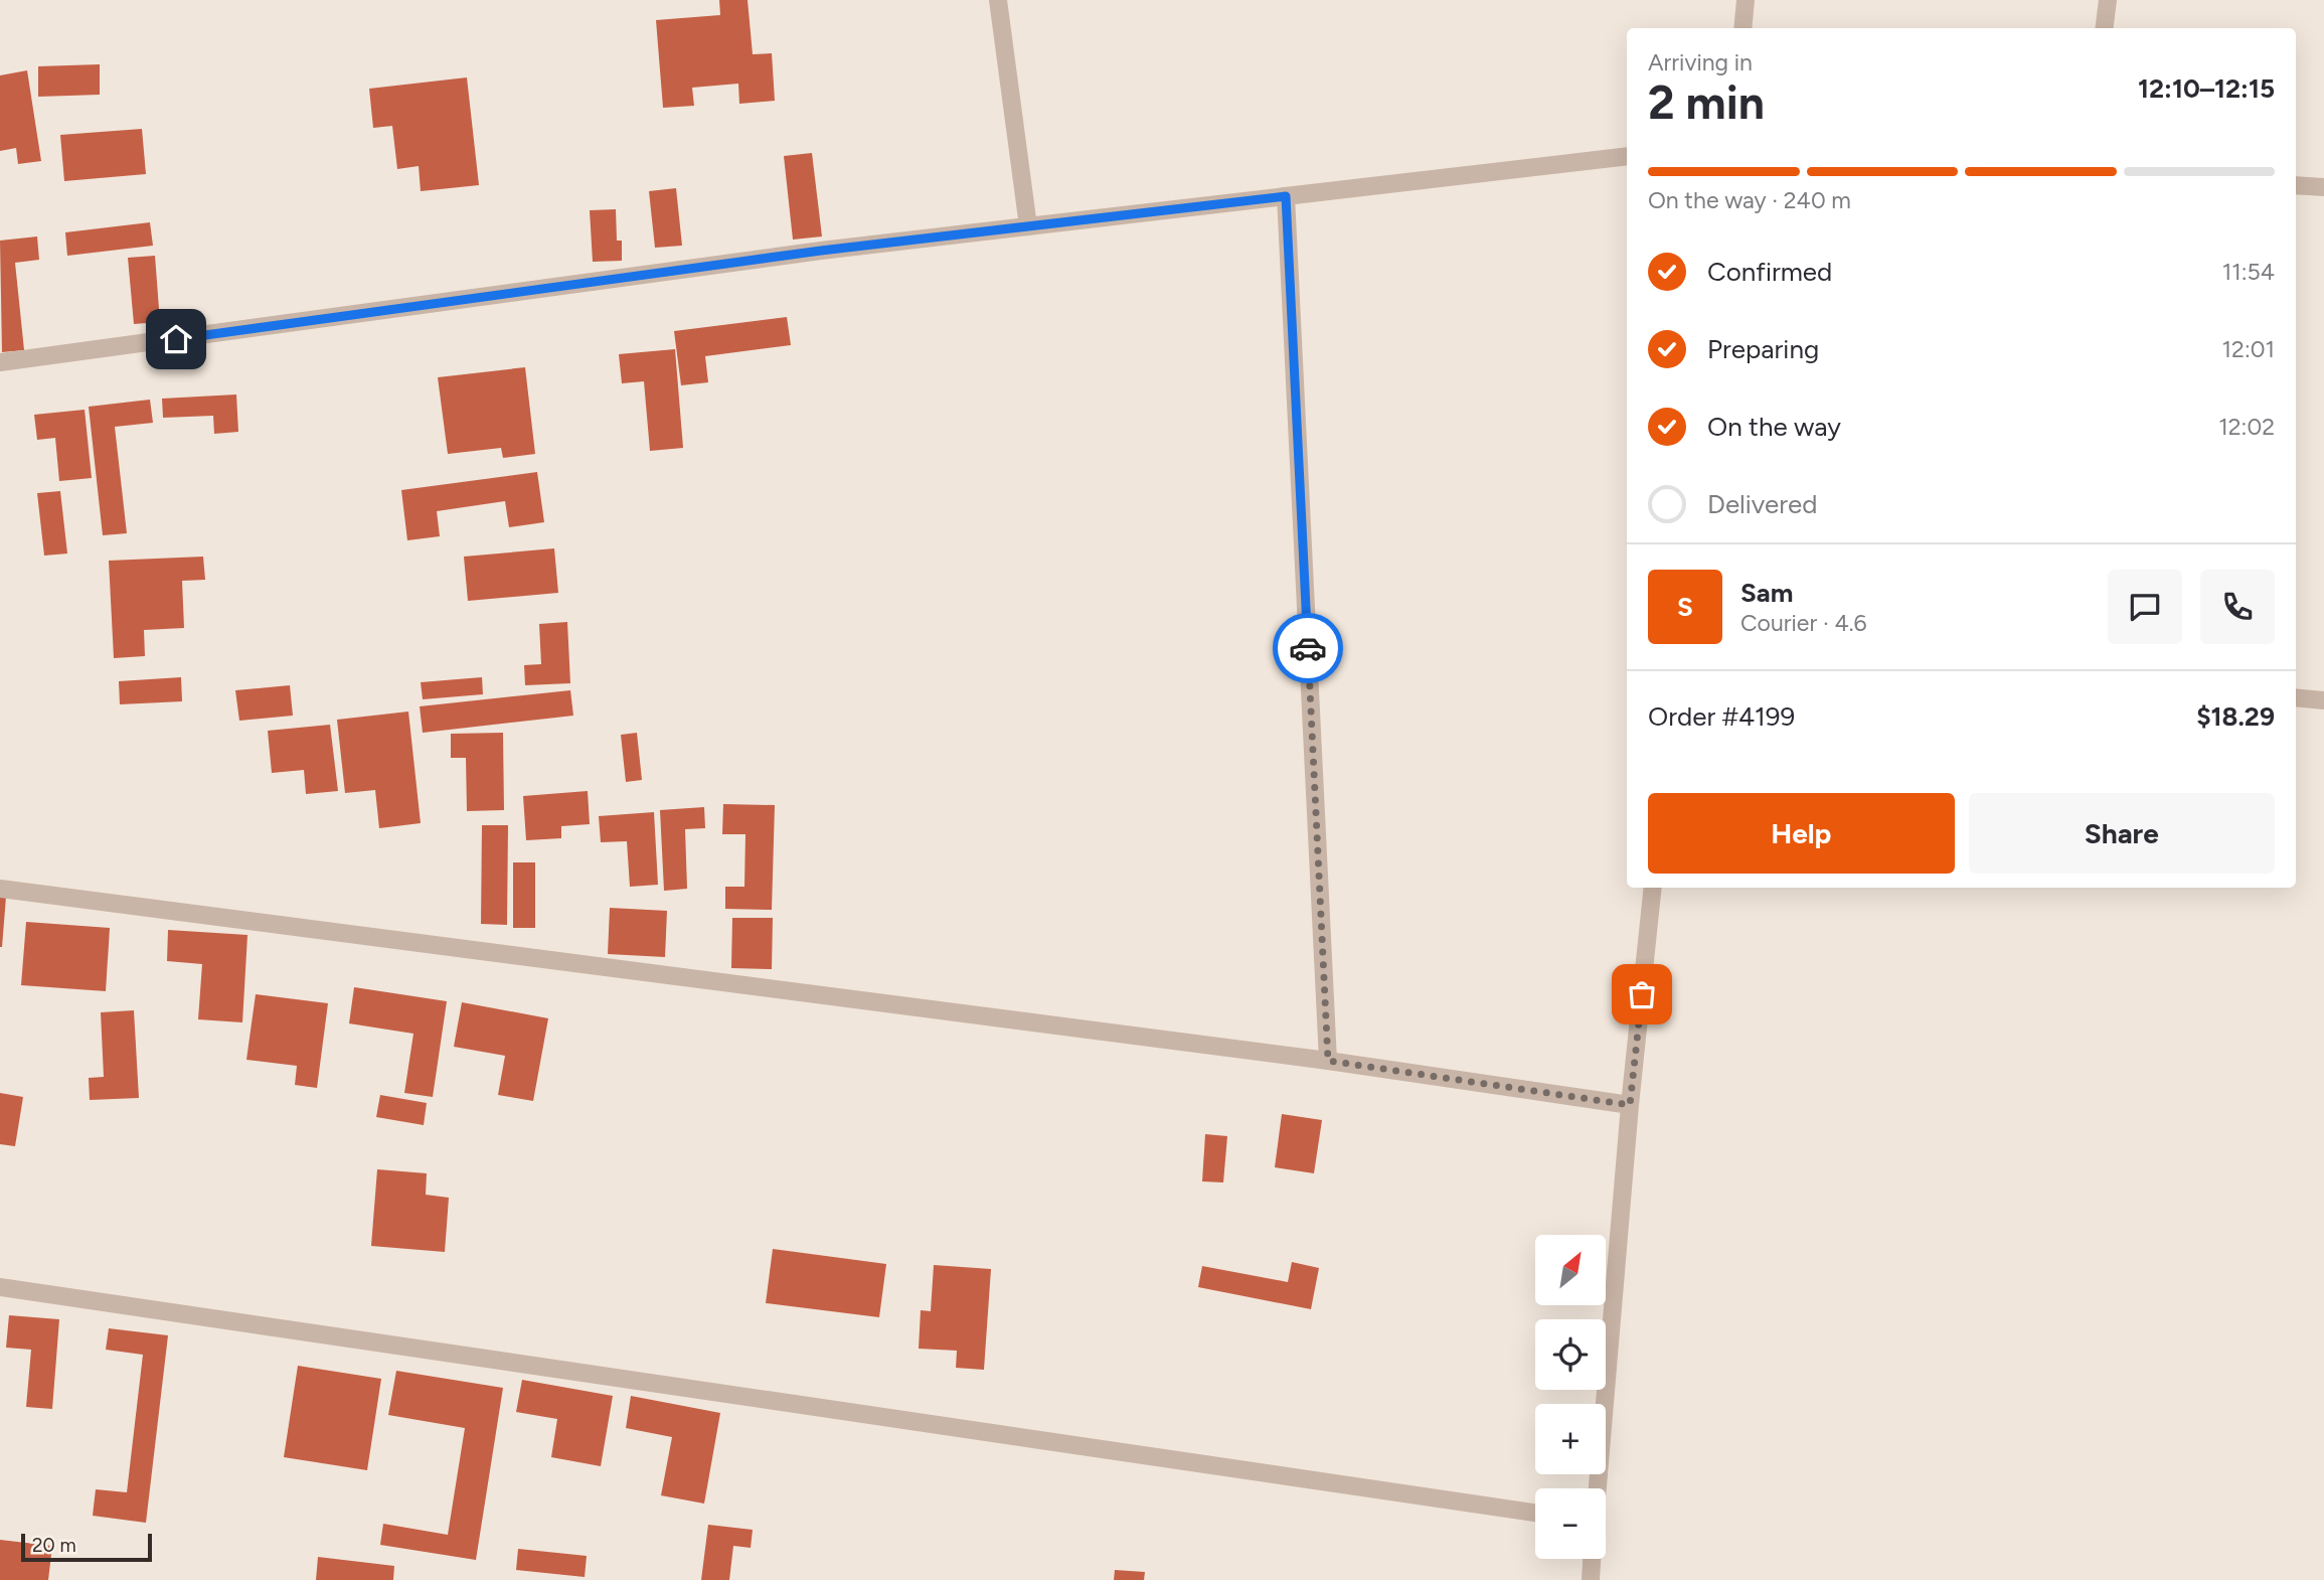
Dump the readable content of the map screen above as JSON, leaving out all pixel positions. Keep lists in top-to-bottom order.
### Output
{
  "scale_bar": "20 m",
  "north": "top right",
  "page": {
    "heading": ["2 min", "Arriving in", "12:10–12:15"],
    "panel": [
      "Sam",
      "Courier · 4.6",
      "Order #4199",
      "$18.29"
    ],
    "bar": "On the way · 240 m",
    "list": [
      ["Confirmed", "11:54"],
      ["Preparing", "12:01"],
      ["On the way", "12:02"],
      "Delivered"
    ],
    "round": "S",
    "buttons": ["Help", "Share"],
    "map_buttons": ["+", "−"],
    "scale": "20 m"
  }
}
